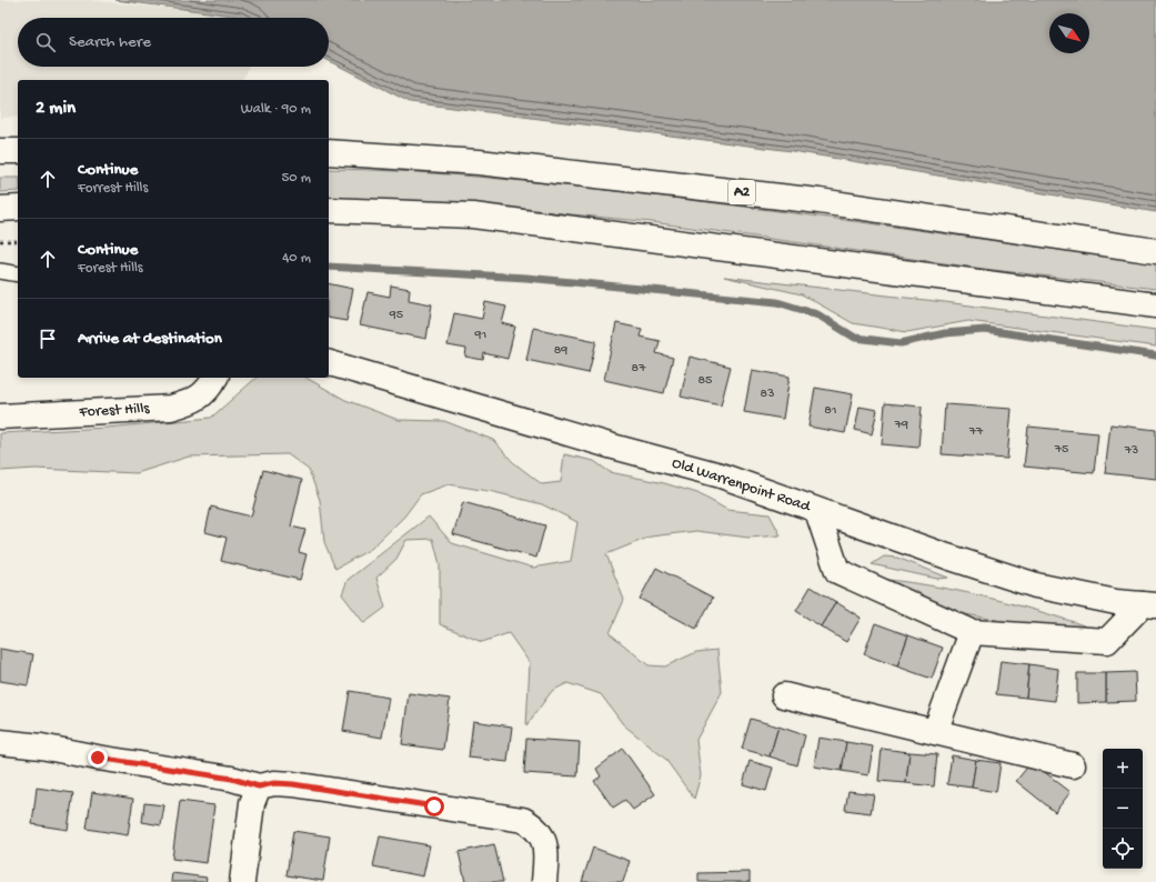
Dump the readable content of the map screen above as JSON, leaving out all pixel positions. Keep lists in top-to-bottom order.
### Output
{
  "streets": {
    "main road": ["A2", "Forest Hills", "Old Warrenpoint Road"]
  },
  "house_numbers": [
    "95",
    "91",
    "89",
    "87",
    "85",
    "83",
    "81",
    "79",
    "77",
    "75",
    "73"
  ],
  "north": "bottom right",
  "page": {
    "search": "Search here",
    "heading": ["2 min", "Walk · 90 m"],
    "list": [
      ["Continue", "Forrest Hills", "50 m"],
      ["Continue", "Forest Hills", "40 m"],
      "Arrive at destination"
    ],
    "map_buttons": ["+", "−"]
  }
}
